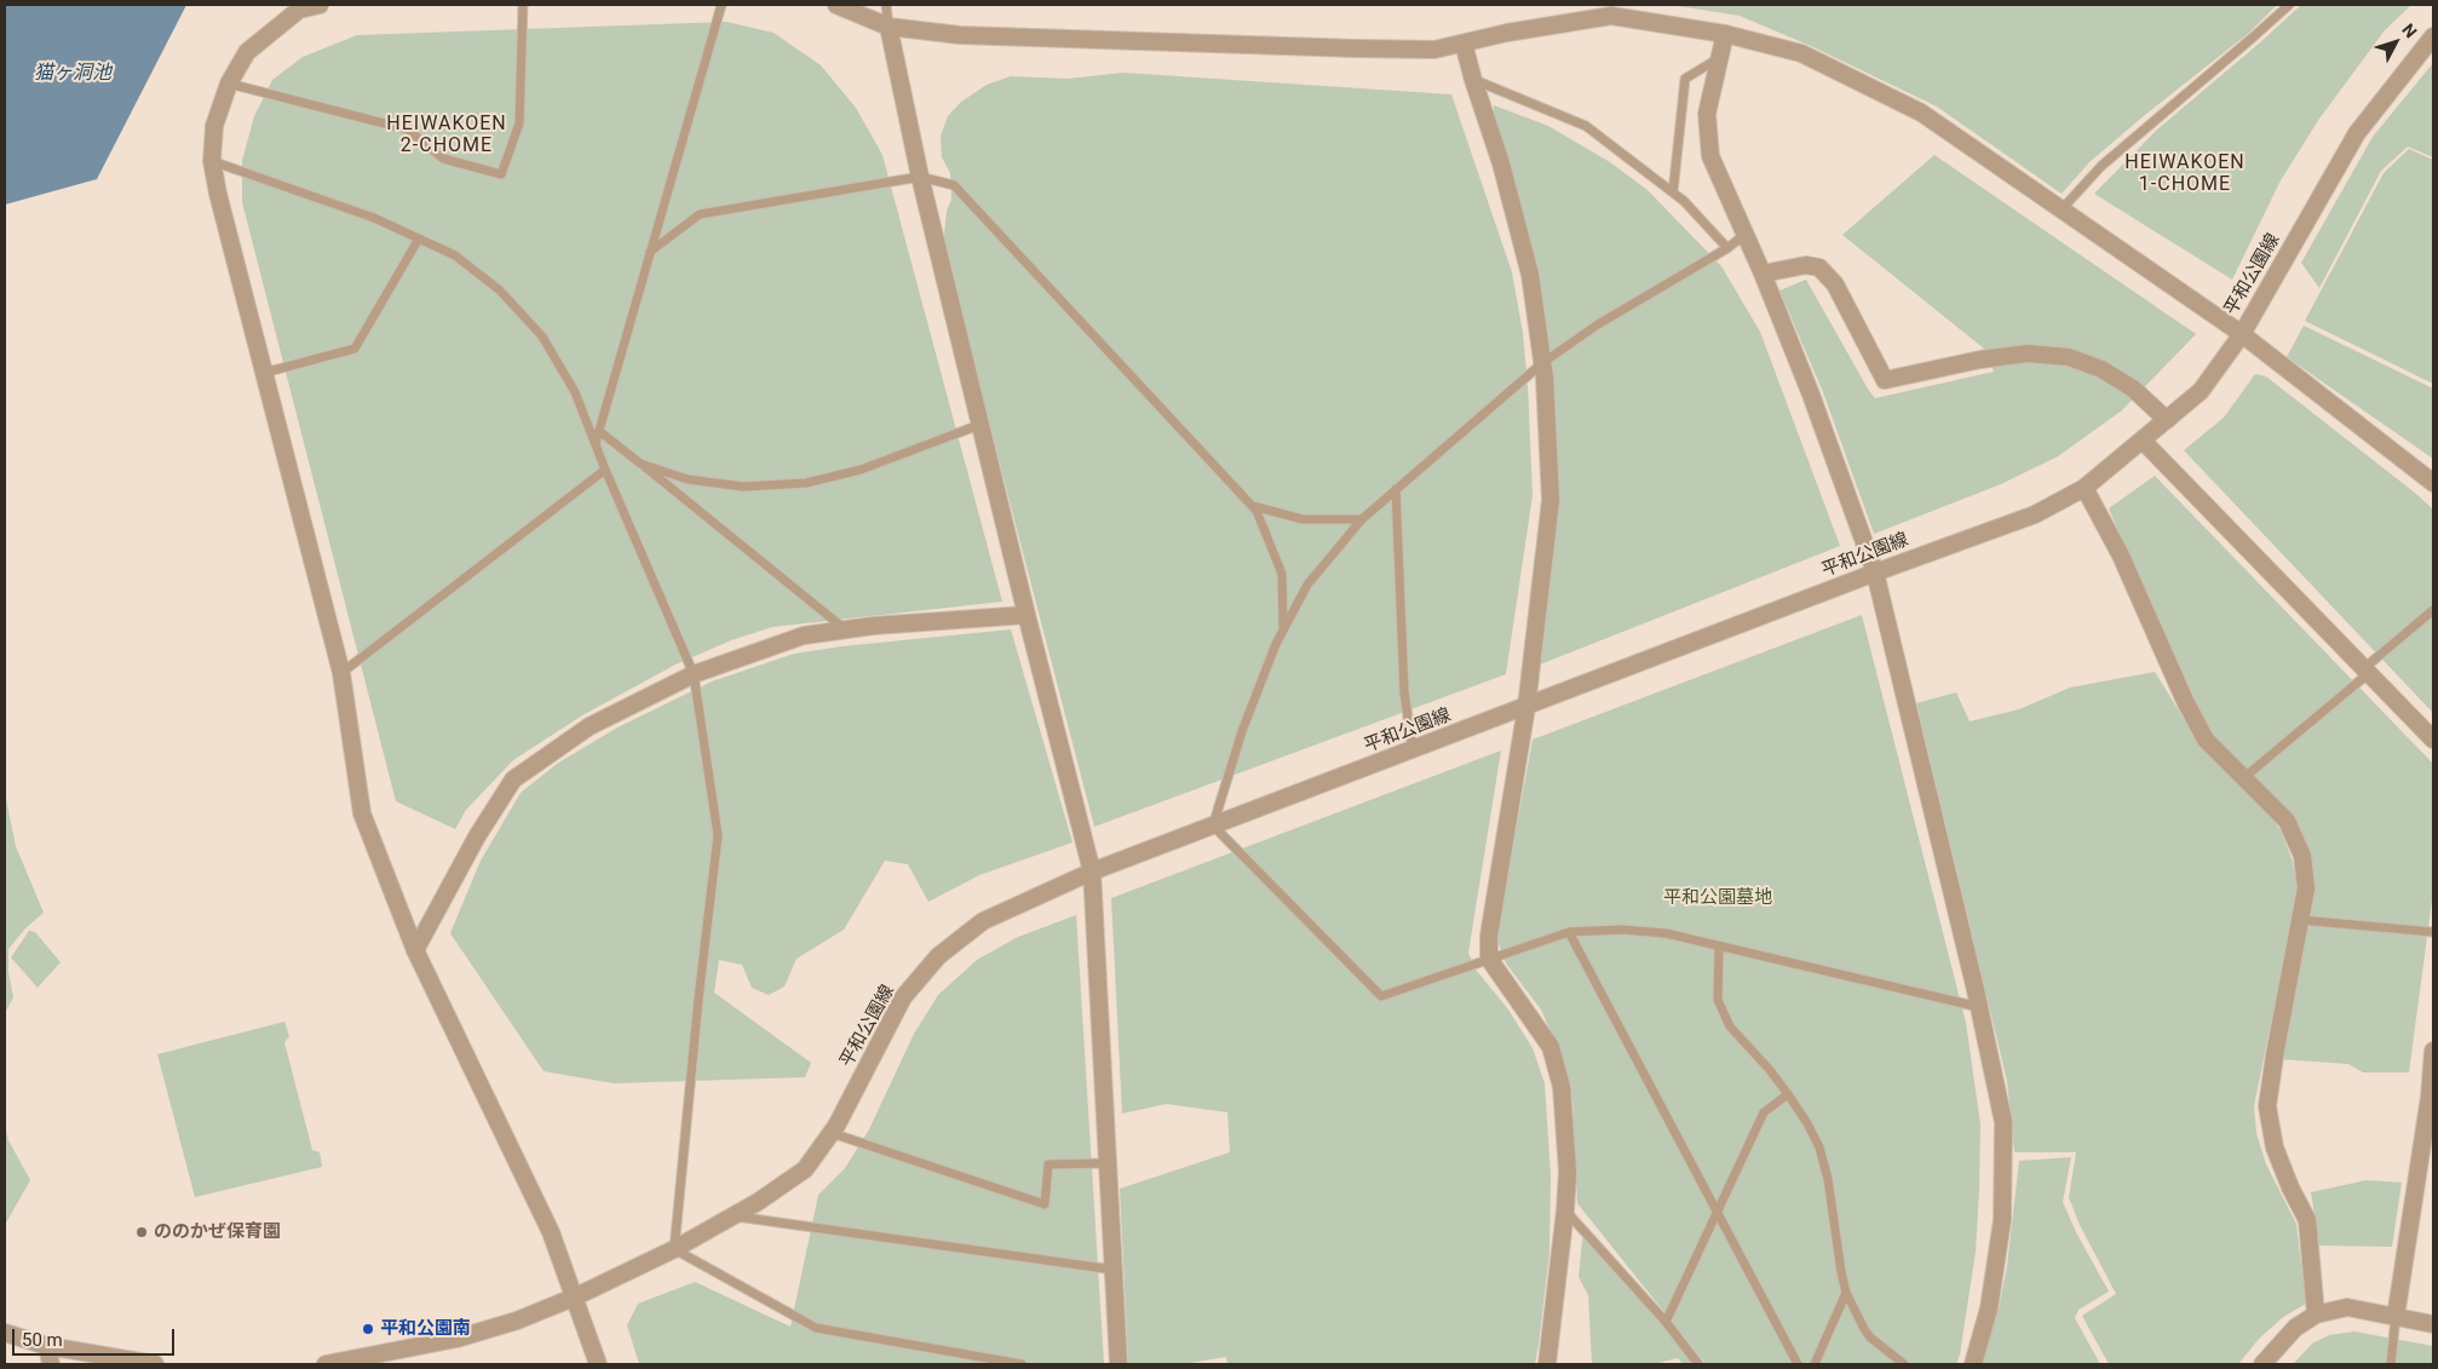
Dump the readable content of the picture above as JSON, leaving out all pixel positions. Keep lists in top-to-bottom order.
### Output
{
  "streets": {
    "street": ["平和公園線"]
  },
  "districts": ["HEIWAKOEN 2-CHOME", "HEIWAKOEN 1-CHOME"],
  "water": ["猫ヶ洞池"],
  "parks": ["平和公園墓地"],
  "places": ["ののかぜ保育園", "平和公園南"],
  "scale_bar": "50 m",
  "north": "top right"
}
